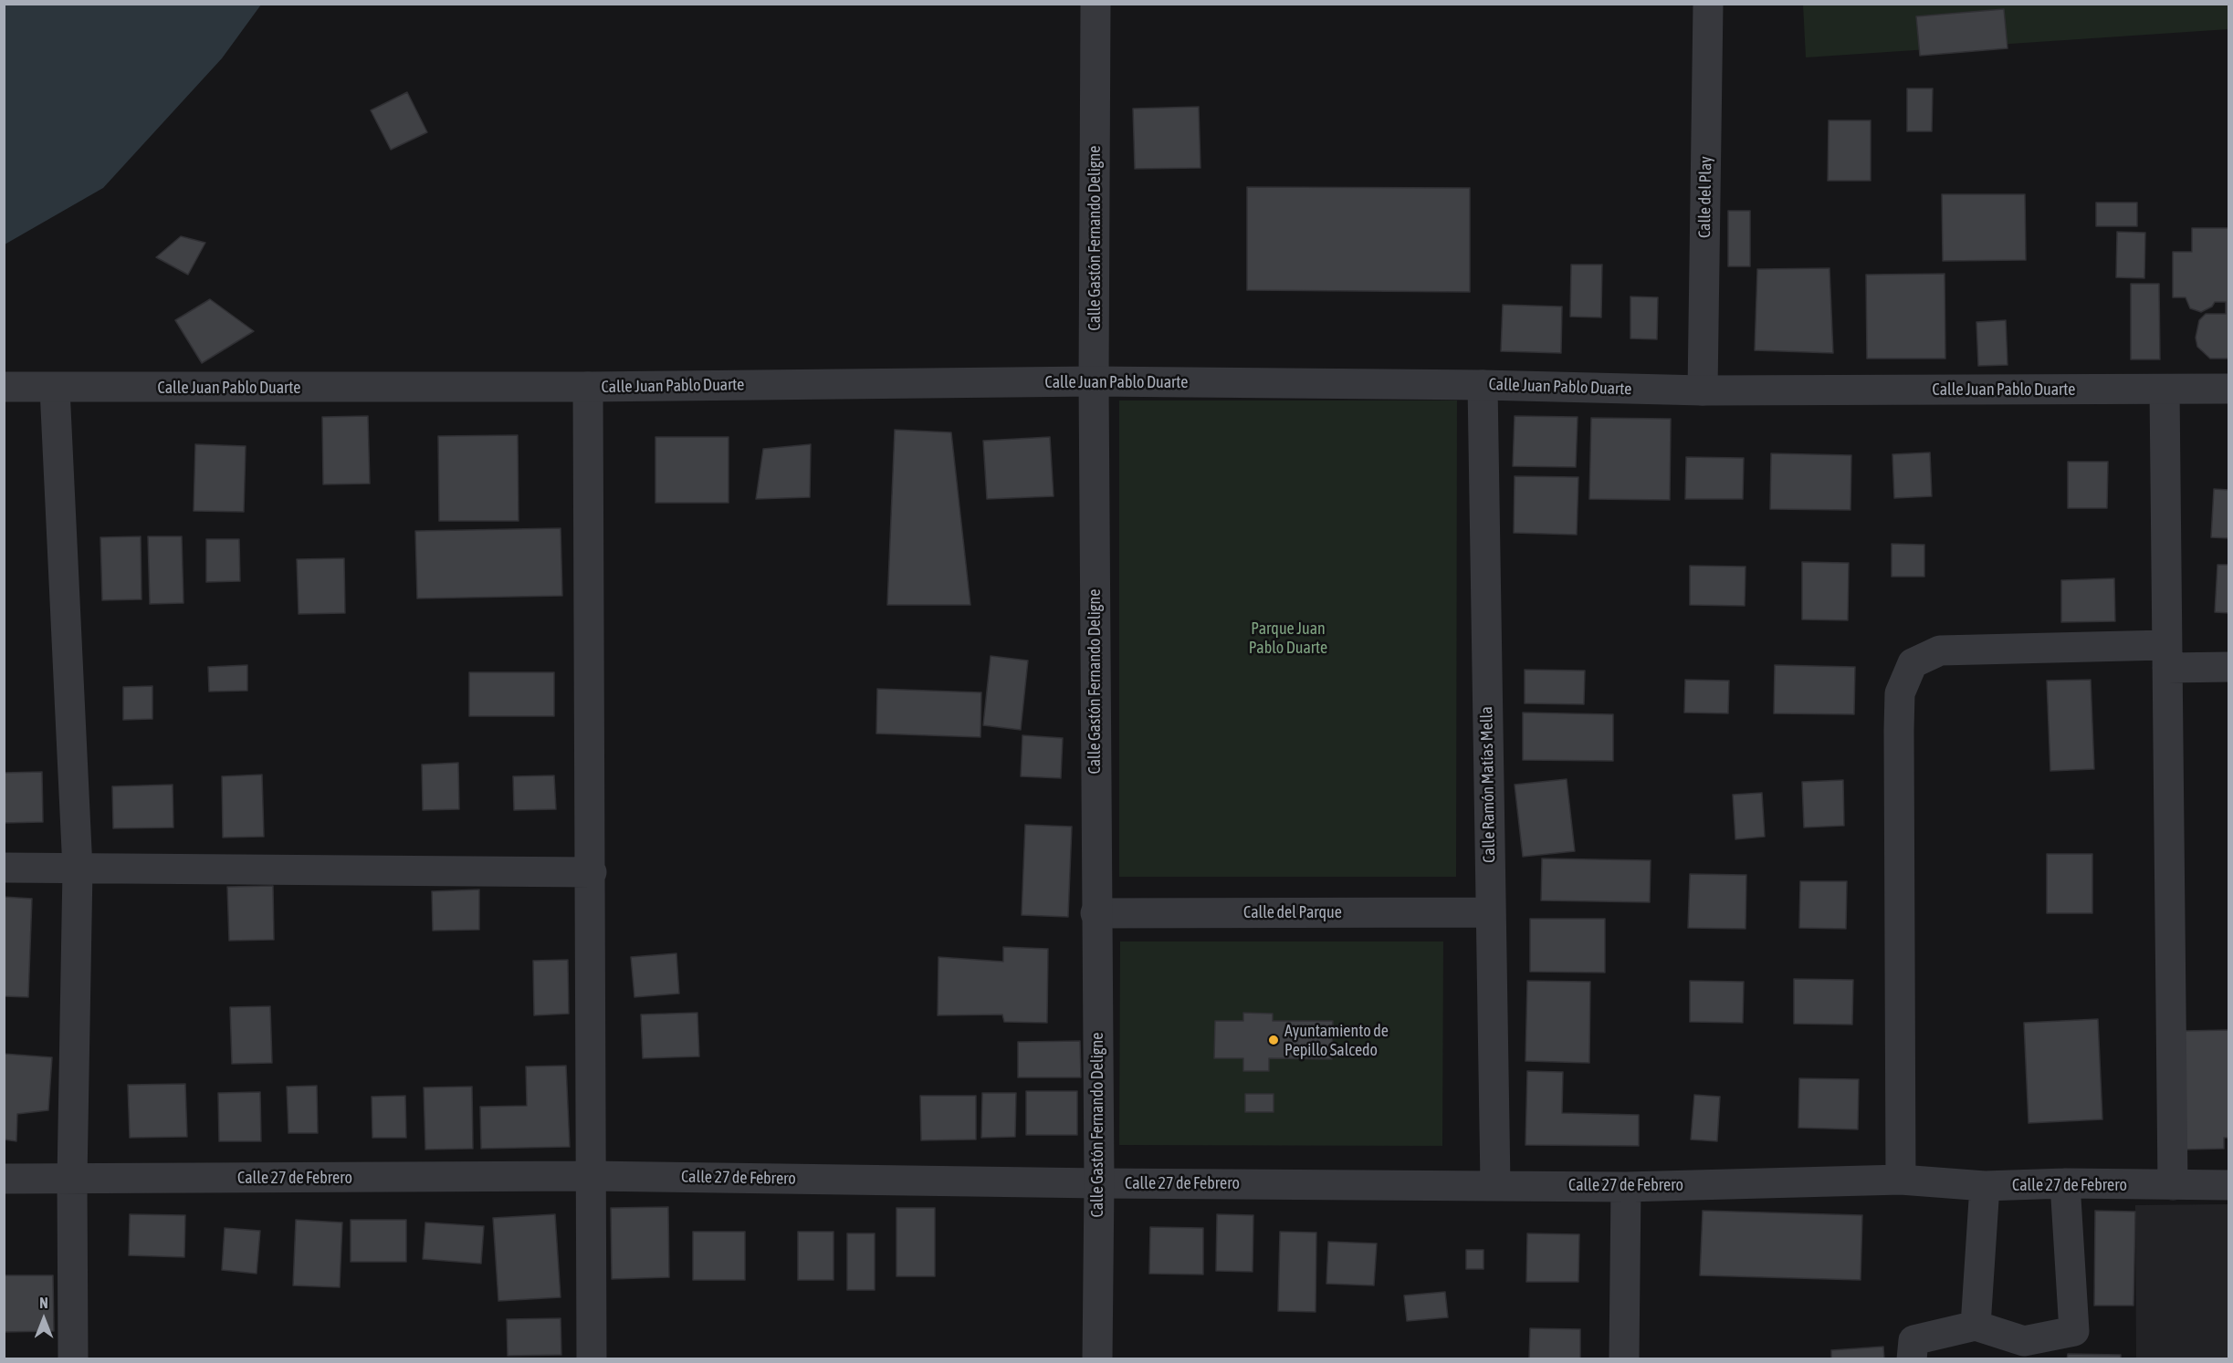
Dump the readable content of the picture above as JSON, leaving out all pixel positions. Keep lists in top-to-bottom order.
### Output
{
  "streets": {
    "street": [
      "Calle del Play",
      "Calle Gastón Fernando Deligne",
      "Calle Juan Pablo Duarte",
      "Calle Ramón Matías Mella",
      "Calle del Parque",
      "Calle 27 de Febrero"
    ]
  },
  "crossings": [
    ["Calle del Play", "Calle Juan Pablo Duarte"],
    ["Calle Gastón Fernando Deligne", "Calle Juan Pablo Duarte"],
    ["Calle Gastón Fernando Deligne", "Calle del Parque"],
    ["Calle Gastón Fernando Deligne", "Calle 27 de Febrero"],
    ["Calle Juan Pablo Duarte", "Calle Ramón Matías Mella"],
    ["Calle Ramón Matías Mella", "Calle del Parque"],
    ["Calle Ramón Matías Mella", "Calle 27 de Febrero"]
  ],
  "parks": ["Parque Juan Pablo Duarte"],
  "places": ["Ayuntamiento de Pepillo Salcedo"],
  "north": "top"
}
